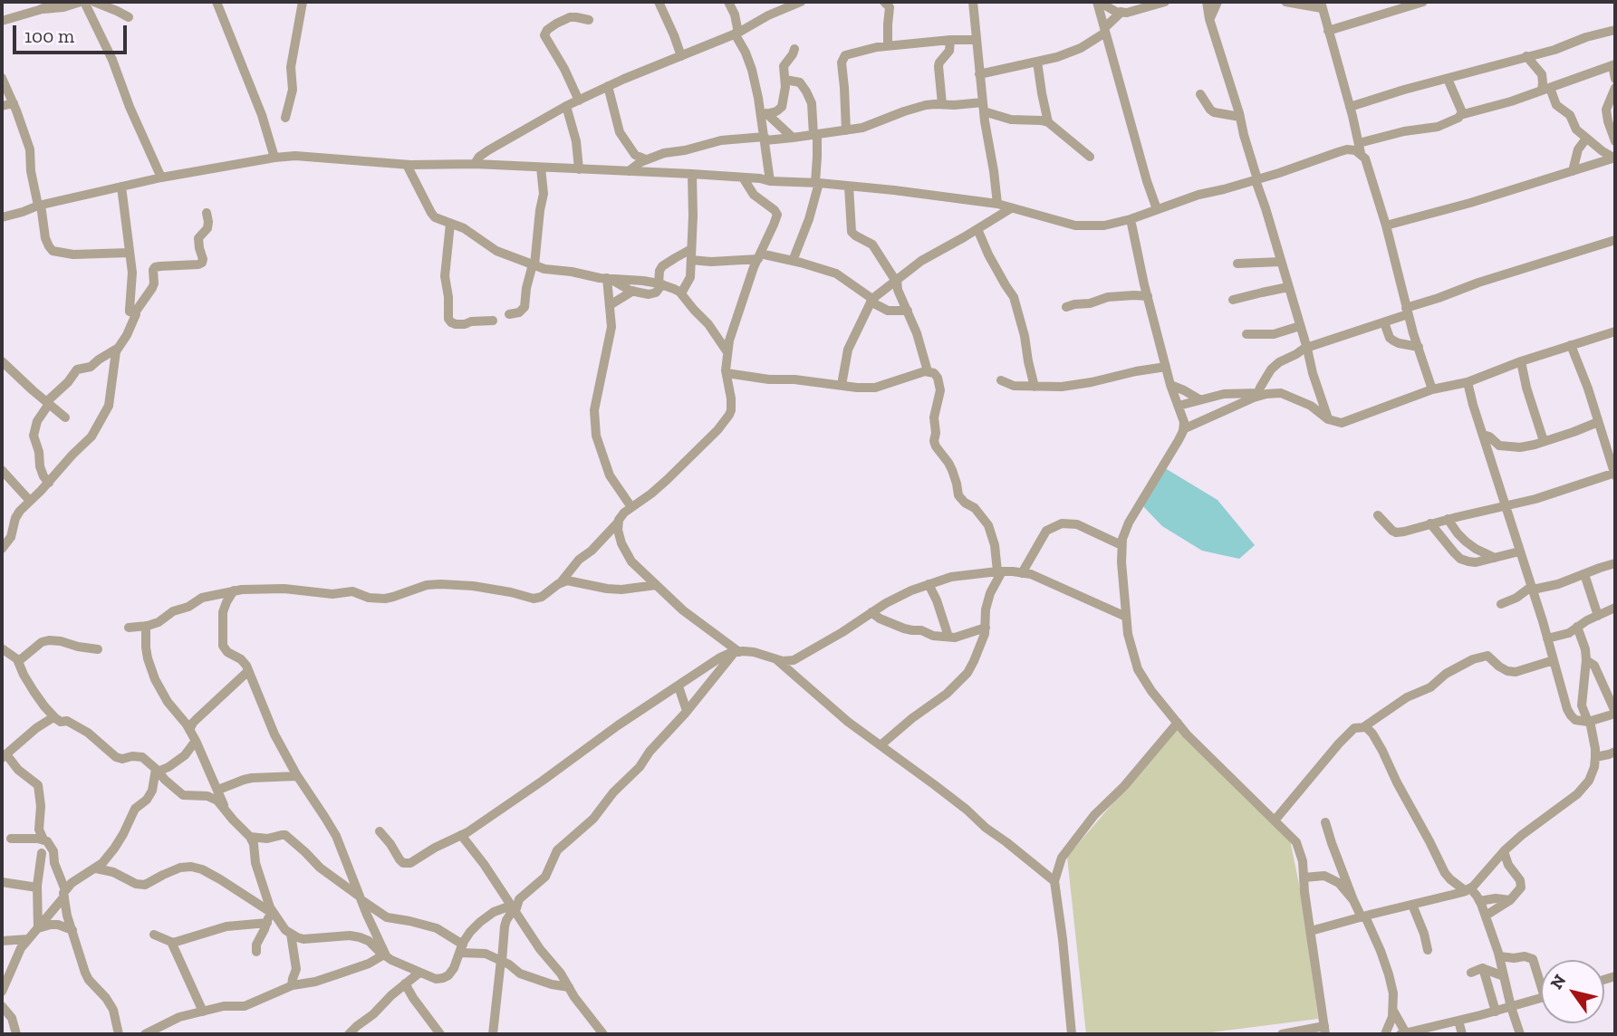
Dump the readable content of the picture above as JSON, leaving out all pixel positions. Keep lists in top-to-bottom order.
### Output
{
  "scale_bar": "100 m",
  "north": "top left"
}
